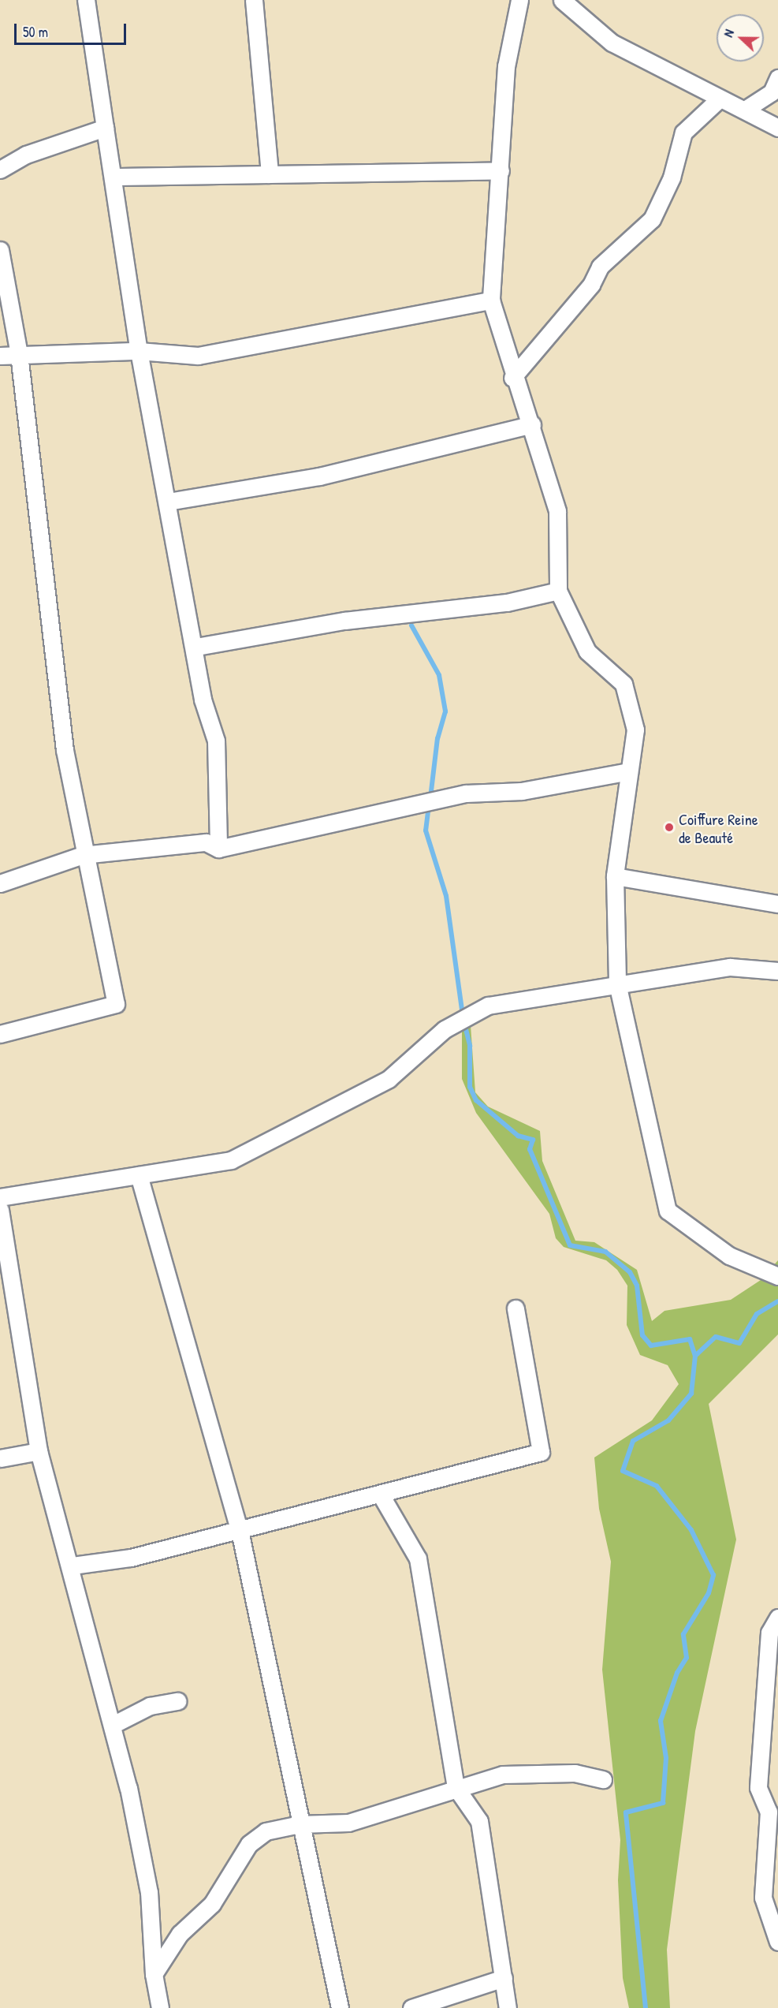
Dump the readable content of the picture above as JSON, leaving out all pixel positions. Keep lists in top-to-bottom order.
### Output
{
  "places": ["Coiffure Reine de Beauté"],
  "scale_bar": "50 m",
  "north": "left"
}
